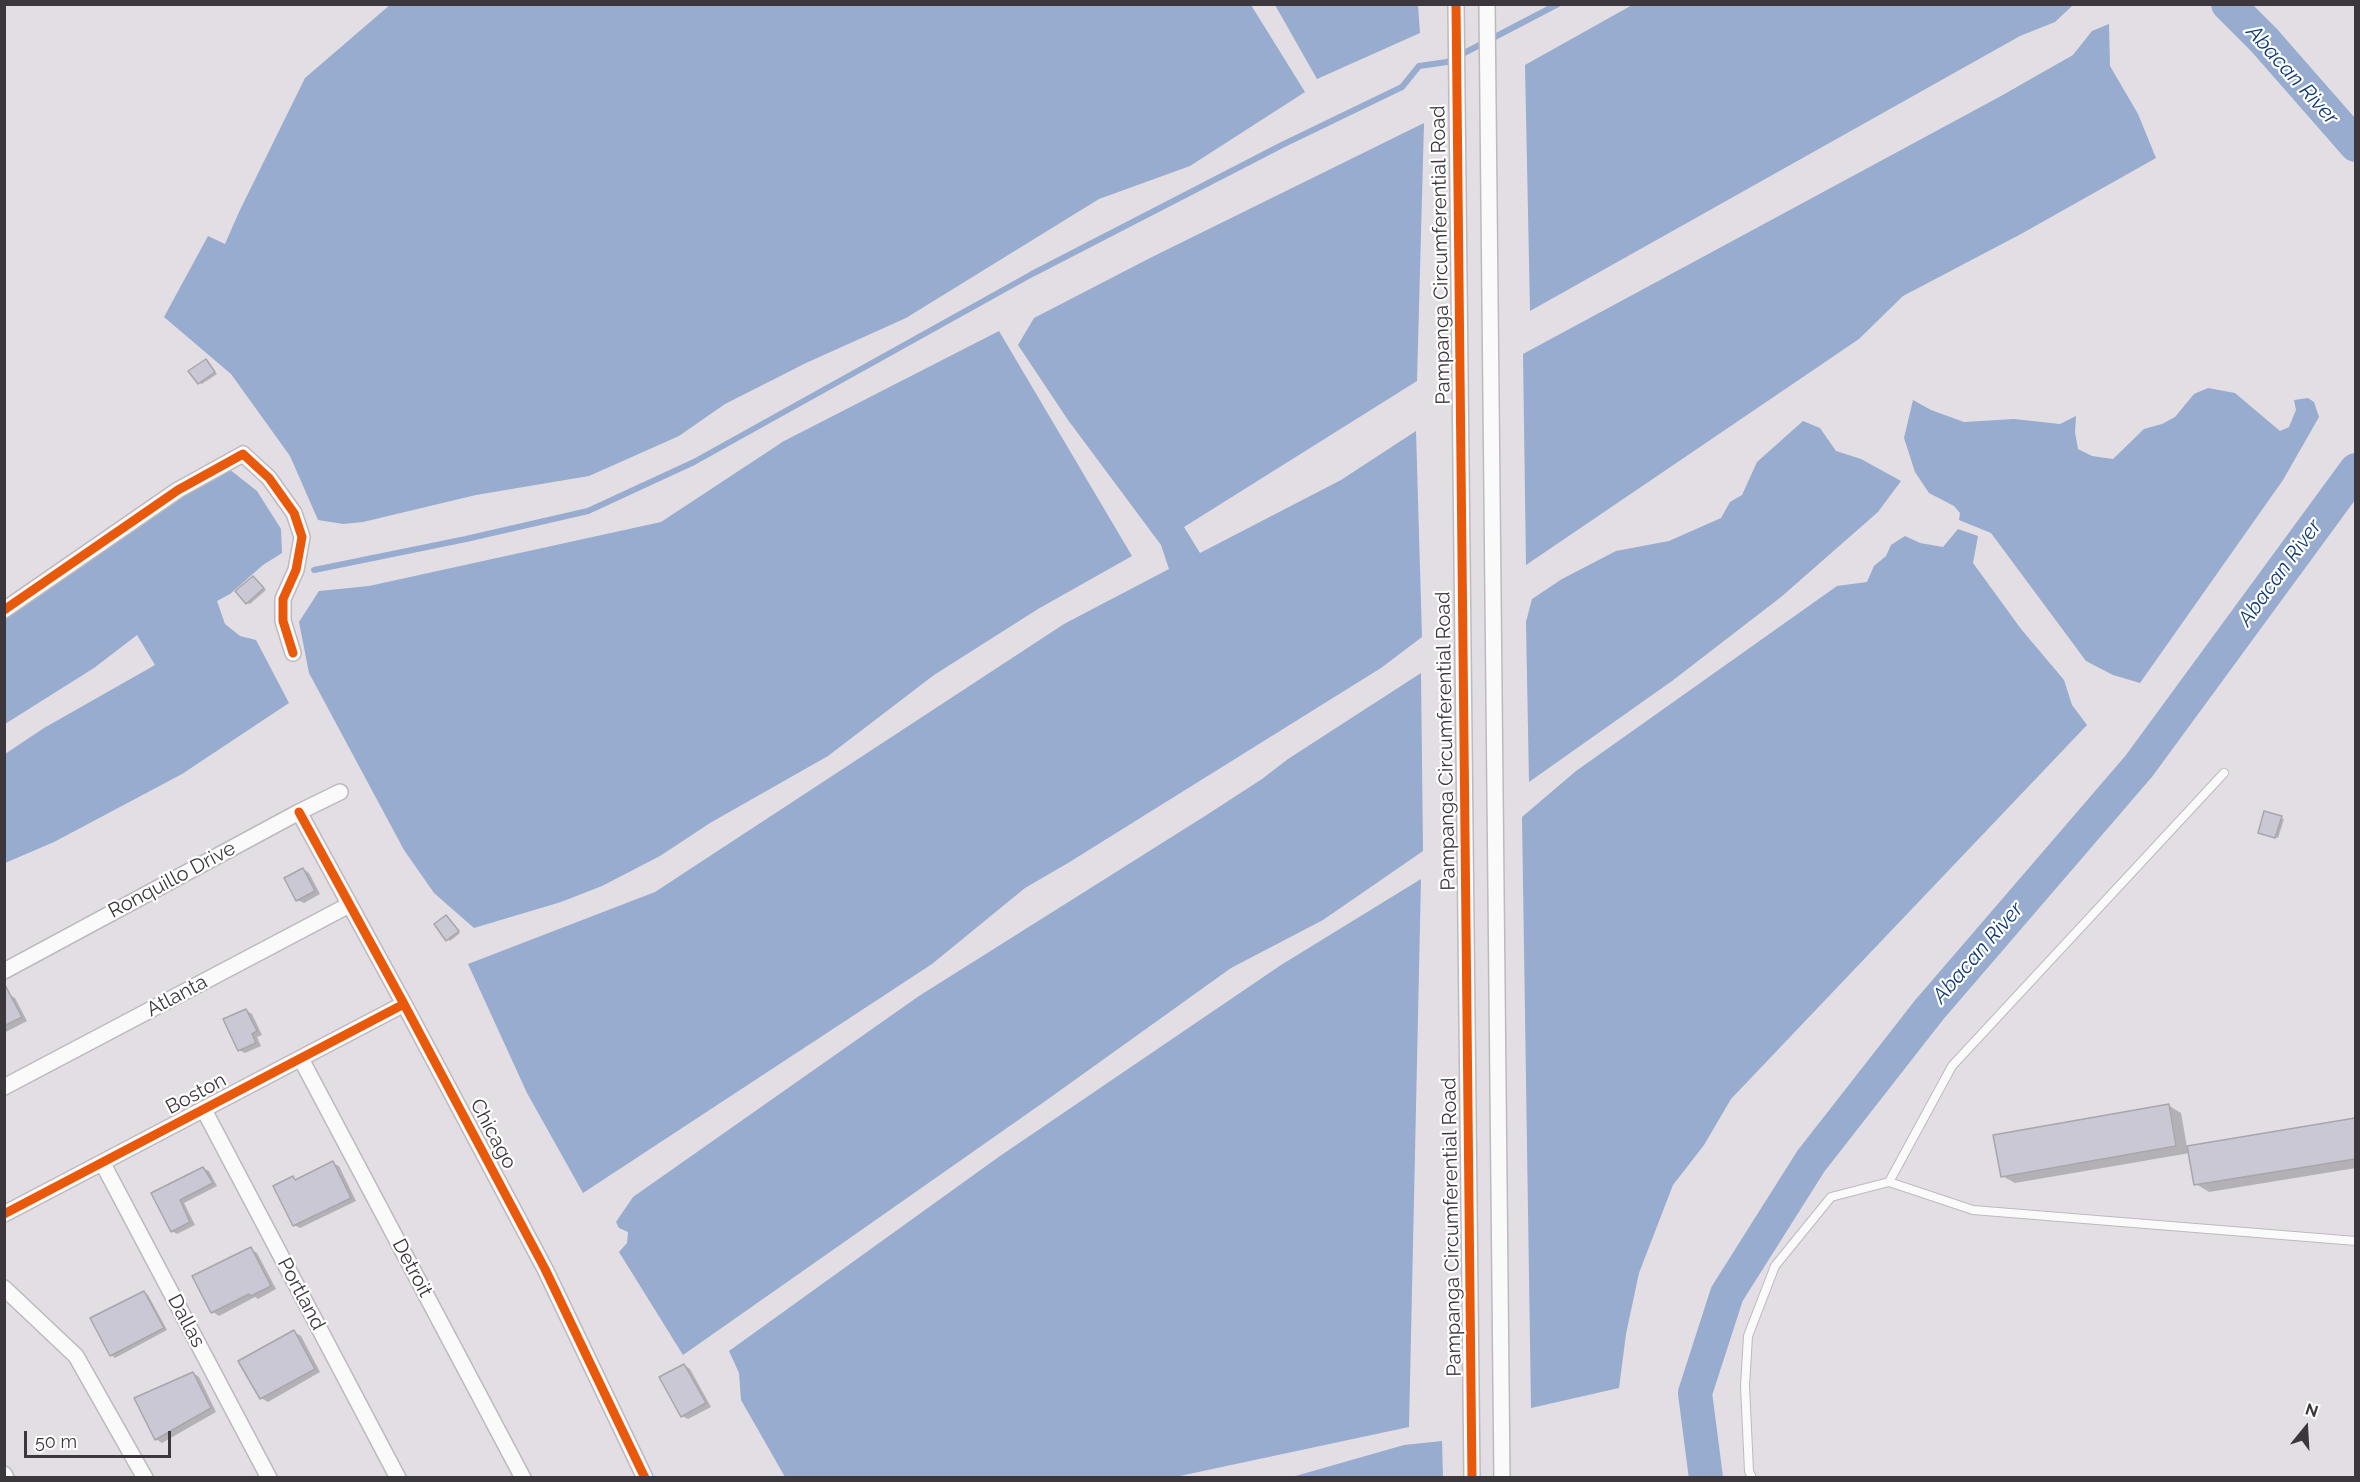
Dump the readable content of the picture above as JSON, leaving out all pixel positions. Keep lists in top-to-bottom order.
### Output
{
  "streets": {
    "street": [
      "Pampanga Circumferential Road",
      "Ronquillo Drive",
      "Atlanta",
      "Boston",
      "Chicago",
      "Detroit",
      "Portland",
      "Dallas"
    ]
  },
  "crossings": [
    ["Ronquillo Drive", "Chicago"],
    ["Atlanta", "Chicago"],
    ["Boston", "Chicago"],
    ["Boston", "Detroit"],
    ["Boston", "Portland"],
    ["Boston", "Dallas"]
  ],
  "water": ["Abacan River"],
  "scale_bar": "50 m",
  "north": "top"
}
